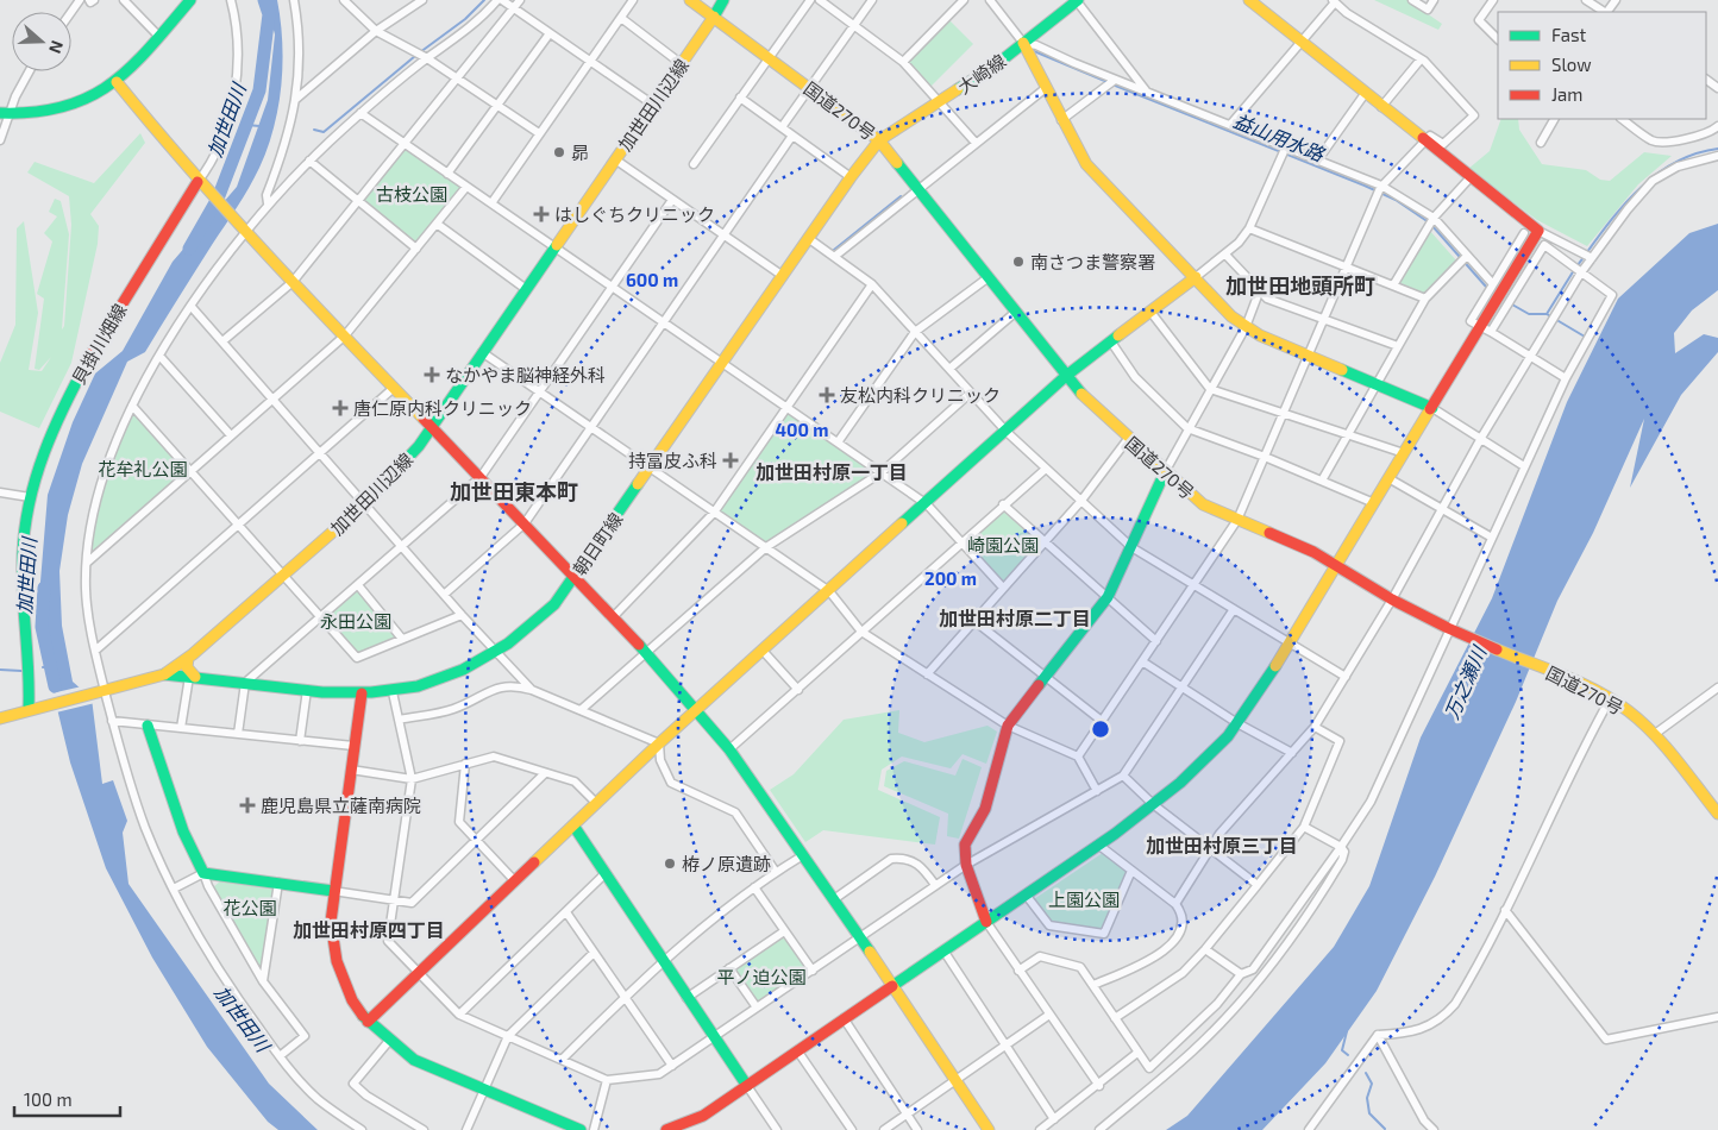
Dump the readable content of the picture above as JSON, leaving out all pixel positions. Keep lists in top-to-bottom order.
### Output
{
  "streets": {
    "main road": [
      "大崎線",
      "加世田川辺線",
      "国道270号",
      "貝掛川畑線",
      "朝日町線"
    ]
  },
  "crossings": [
    ["大崎線", "国道270号"],
    ["大崎線", "朝日町線"],
    ["加世田川辺線", "国道270号"],
    ["加世田川辺線", "貝掛川畑線"],
    ["加世田川辺線", "朝日町線"],
    ["国道270号", "朝日町線"]
  ],
  "districts": [
    "加世田地頭所町",
    "加世田村原一丁目",
    "加世田東本町",
    "加世田村原二丁目",
    "加世田村原三丁目",
    "加世田村原四丁目"
  ],
  "water": ["加世田川", "益山用水路", "万之瀬川"],
  "parks": [
    "古枝公園",
    "花牟礼公園",
    "崎園公園",
    "永田公園",
    "上園公園",
    "花公園",
    "平ノ迫公園"
  ],
  "places": {
    "other": ["昴", "南さつま警察署", "栫ノ原遺跡"],
    "health": [
      "はしぐちクリニック",
      "なかやま脳神経外科",
      "友松内科クリニック",
      "唐仁原内科クリニック",
      "持冨皮ふ科",
      "鹿児島県立薩南病院"
    ]
  },
  "legend": ["Fast", "Slow", "Jam"],
  "scale_bar": "100 m",
  "north": "right",
  "rings": ["600 m", "400 m", "200 m"]
}
